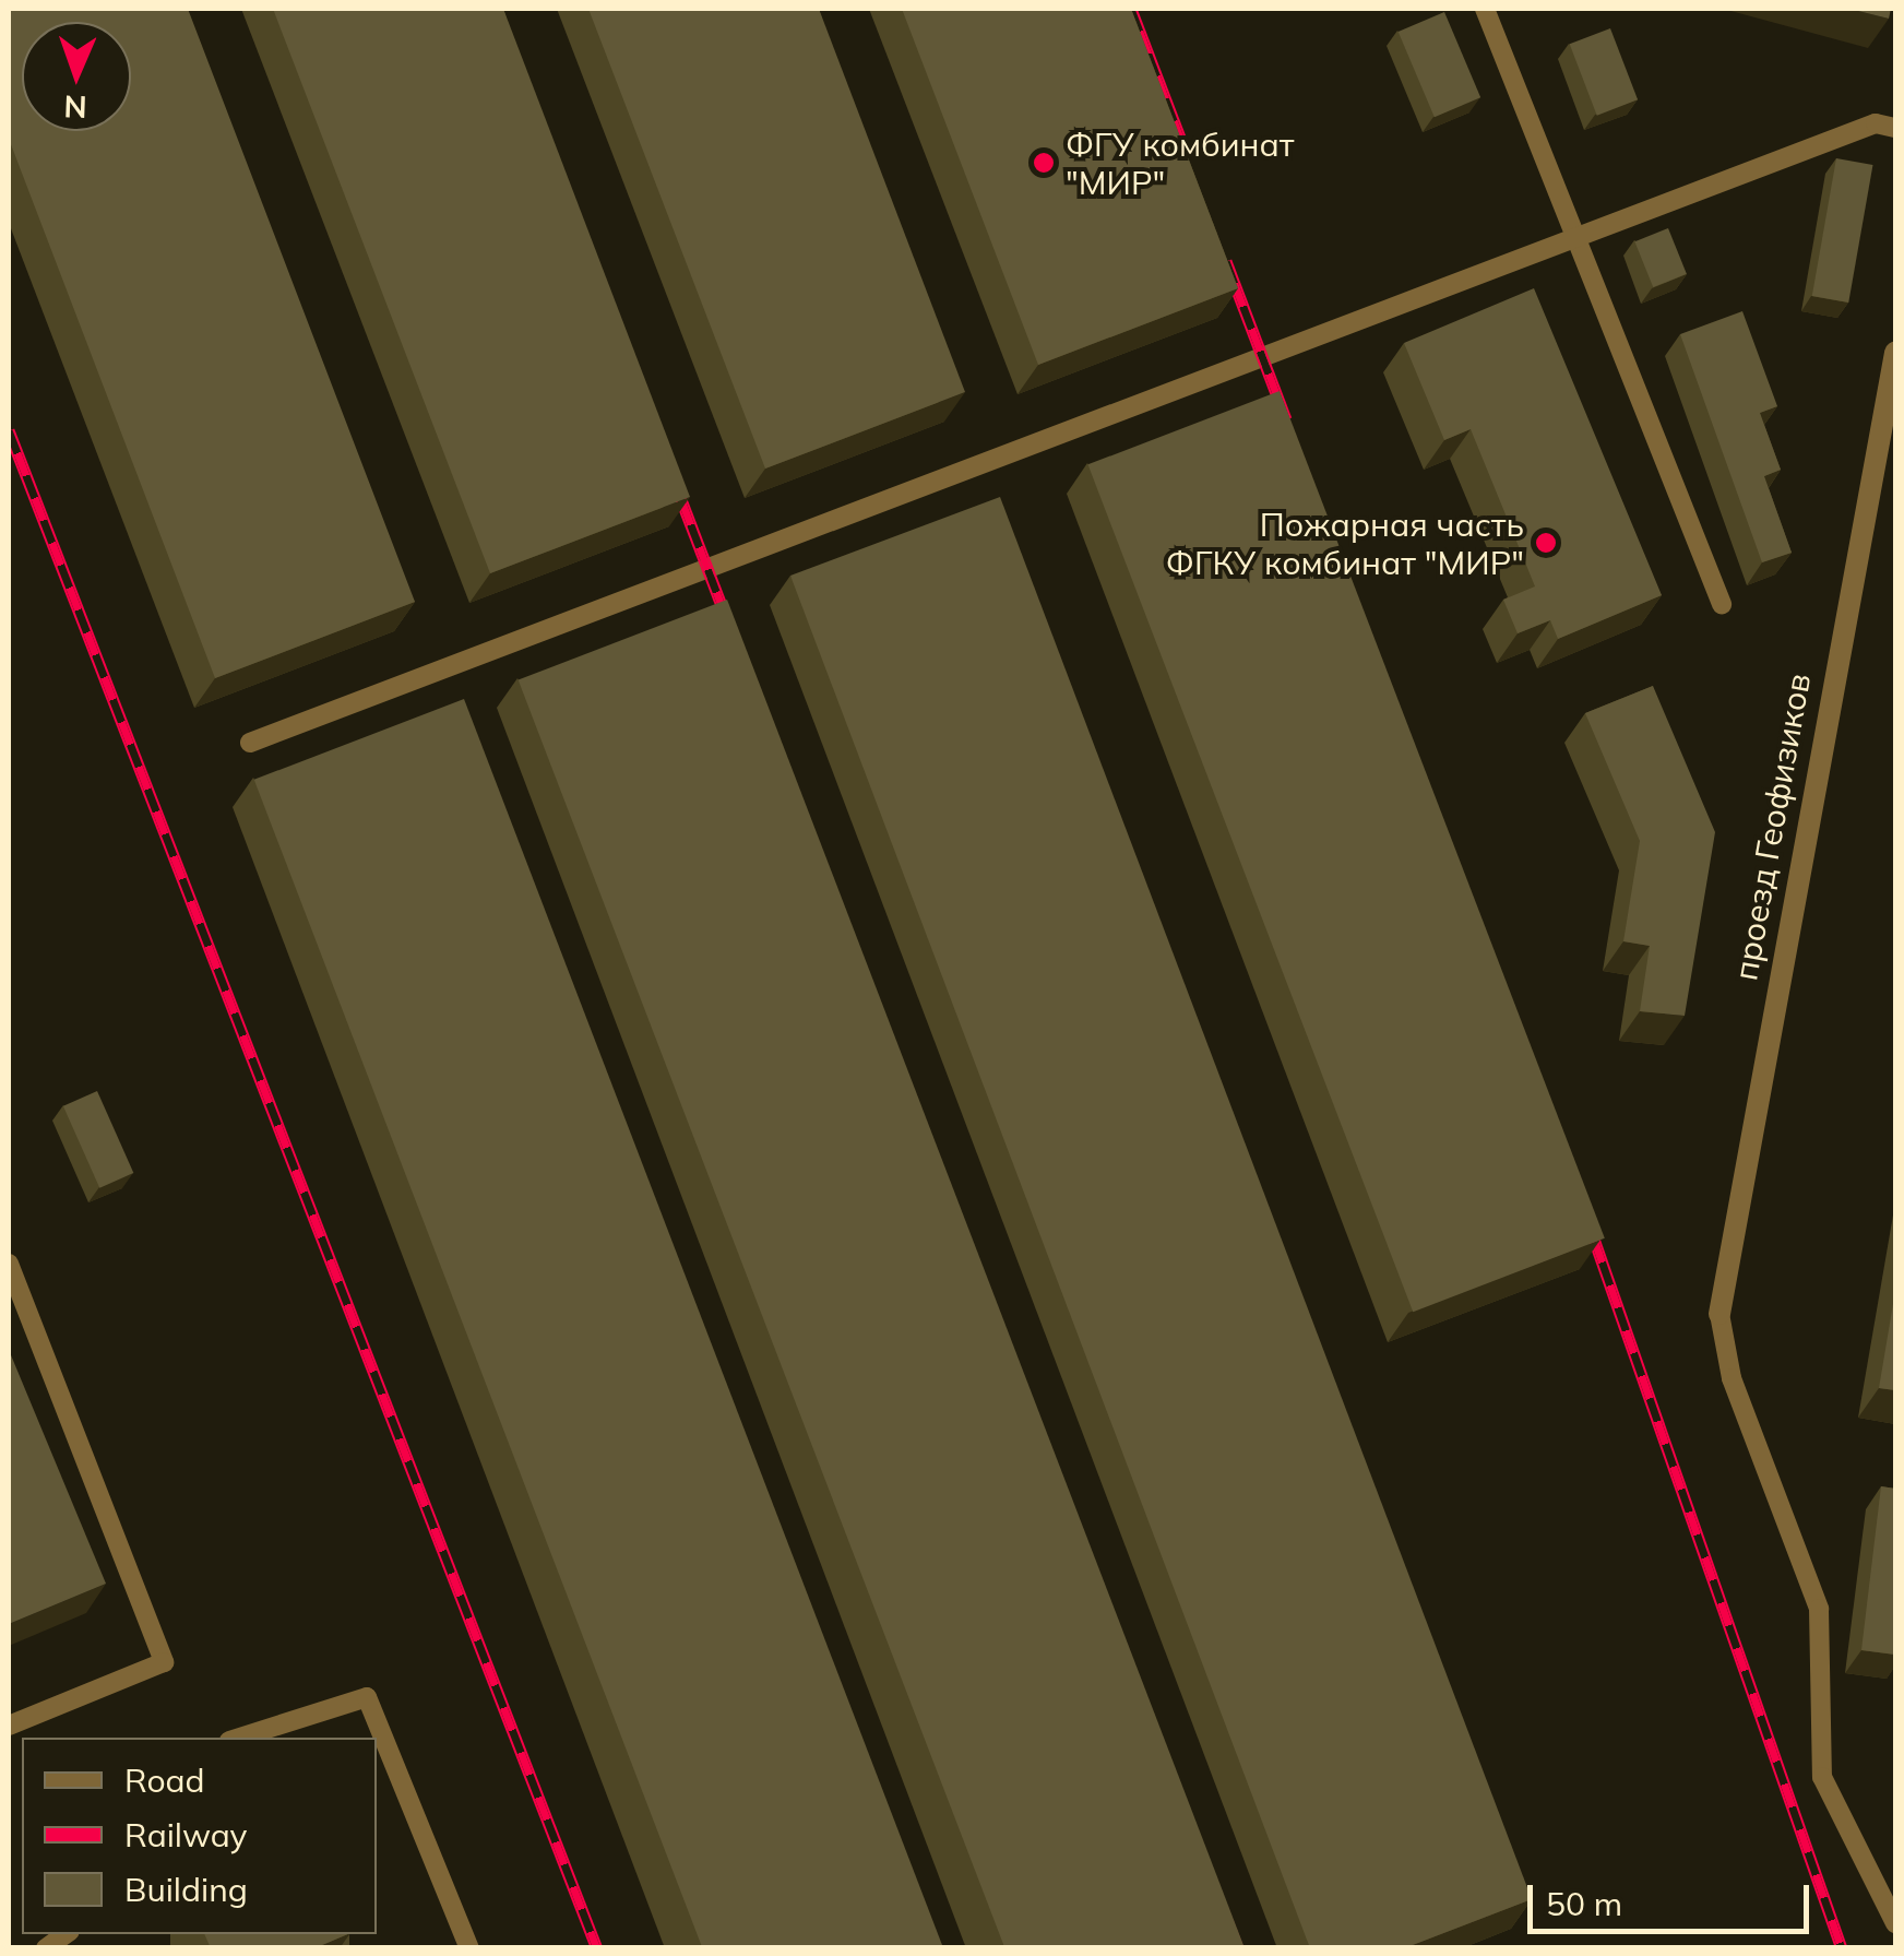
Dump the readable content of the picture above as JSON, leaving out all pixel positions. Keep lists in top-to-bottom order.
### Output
{
  "streets": {
    "street": ["проезд Геофизиков"]
  },
  "places": ["ФГУ комбинат \"МИР\"", "Пожарная часть ФГКУ комбинат \"МИР\""],
  "legend": ["Road", "Railway", "Building"],
  "scale_bar": "50 m",
  "north": "bottom"
}
